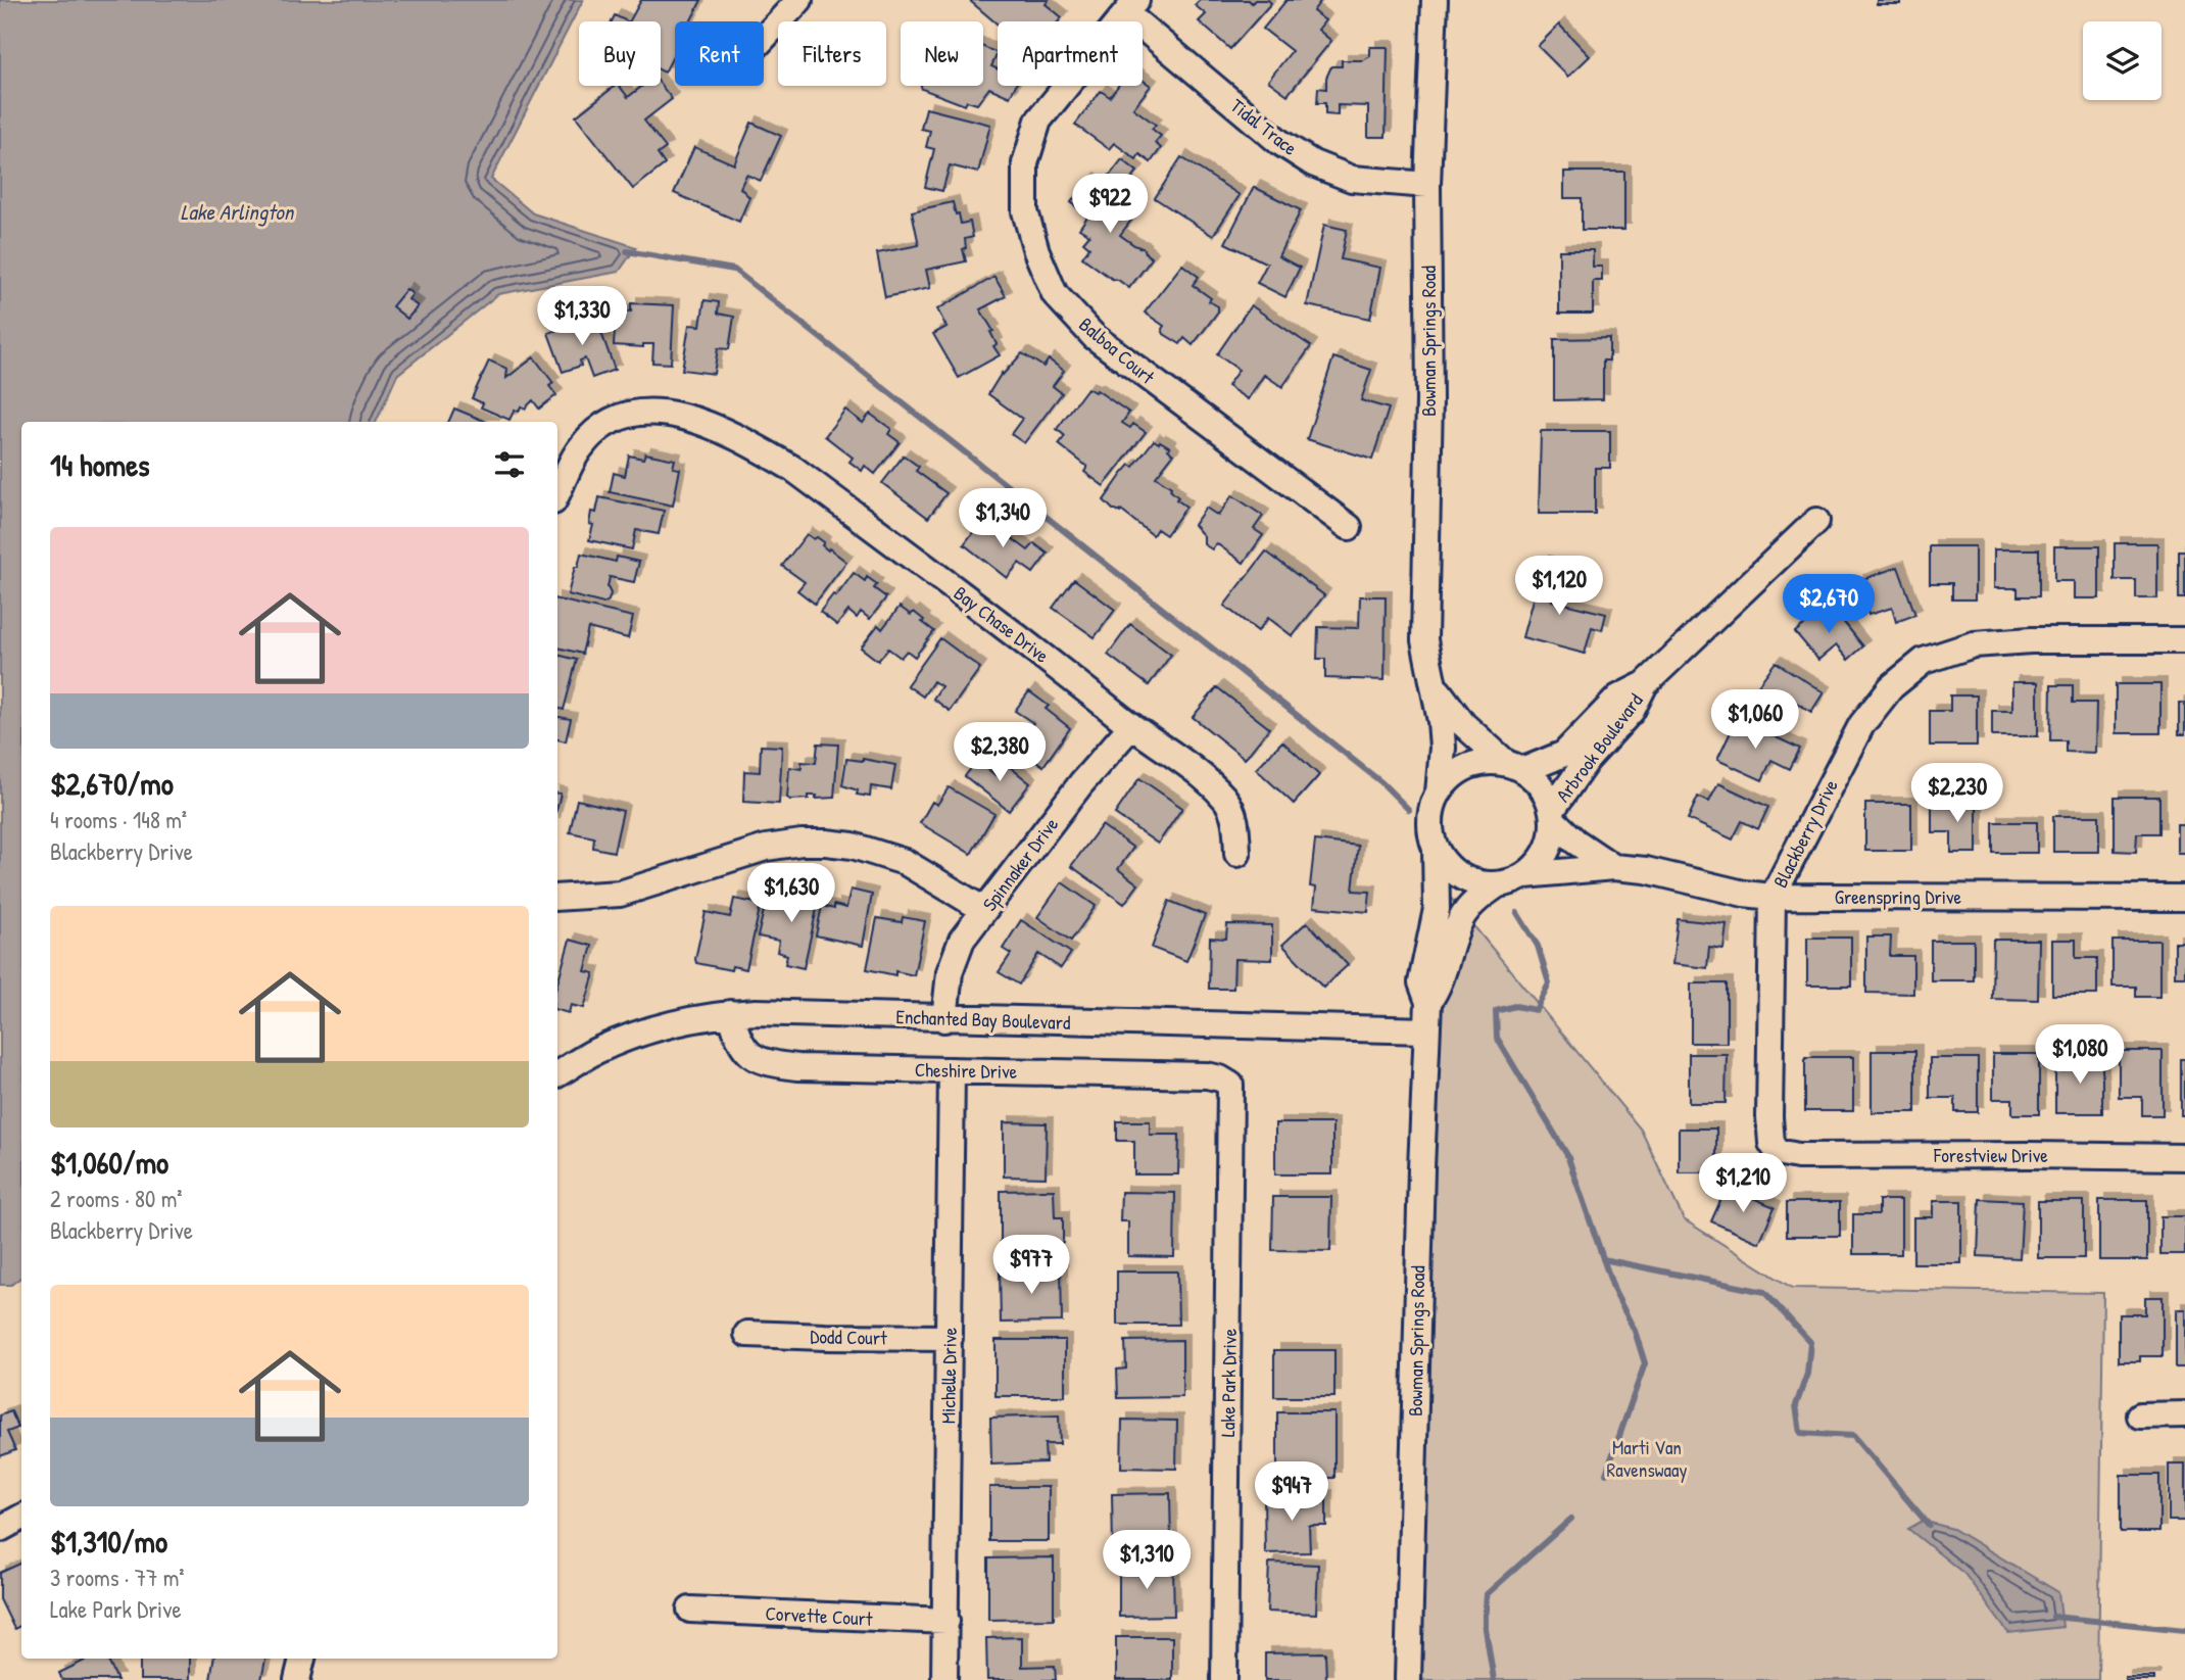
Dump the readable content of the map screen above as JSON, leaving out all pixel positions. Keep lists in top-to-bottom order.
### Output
{
  "streets": {
    "street": [
      "Tidal Trace",
      "Bowman Springs Road",
      "Balboa Court",
      "Bay Chase Drive",
      "Arbrook Boulevard",
      "Blackberry Drive",
      "Spinnaker Drive",
      "Greenspring Drive",
      "Enchanted Bay Boulevard",
      "Cheshire Drive",
      "Forestview Drive",
      "Dodd Court",
      "Michelle Drive",
      "Lake Park Drive",
      "Corvette Court"
    ]
  },
  "crossings": [
    ["Tidal Trace", "Bowman Springs Road"],
    ["Tidal Trace", "Balboa Court"],
    ["Bowman Springs Road", "Arbrook Boulevard"],
    ["Bowman Springs Road", "Greenspring Drive"],
    ["Bowman Springs Road", "Enchanted Bay Boulevard"],
    ["Bay Chase Drive", "Spinnaker Drive"],
    ["Arbrook Boulevard", "Greenspring Drive"],
    ["Blackberry Drive", "Greenspring Drive"],
    ["Blackberry Drive", "Forestview Drive"],
    ["Spinnaker Drive", "Enchanted Bay Boulevard"],
    ["Enchanted Bay Boulevard", "Cheshire Drive"],
    ["Cheshire Drive", "Michelle Drive"],
    ["Cheshire Drive", "Lake Park Drive"],
    ["Dodd Court", "Michelle Drive"],
    ["Michelle Drive", "Corvette Court"]
  ],
  "water": ["Lake Arlington"],
  "parks": ["Marti Van Ravenswaay"],
  "page": {
    "chip": [
      "Buy",
      "Rent",
      "Filters",
      "New",
      "Apartment"
    ],
    "price": [
      "$922",
      "$1,330",
      "$1,340",
      "$1,120",
      "$2,670",
      "$1,060",
      "$2,380",
      "$2,230",
      "$1,630",
      "$1,080",
      "$1,210",
      "$977",
      "$947",
      "$1,310"
    ],
    "heading": "14 homes",
    "list": [
      {
        "name": "$2,670/mo",
        "note": "4 rooms · 148 m² · Blackberry Drive"
      },
      {
        "name": "$1,060/mo",
        "note": "2 rooms · 80 m² · Blackberry Drive"
      },
      {
        "name": "$1,310/mo",
        "note": "3 rooms · 77 m² · Lake Park Drive"
      }
    ]
  }
}
